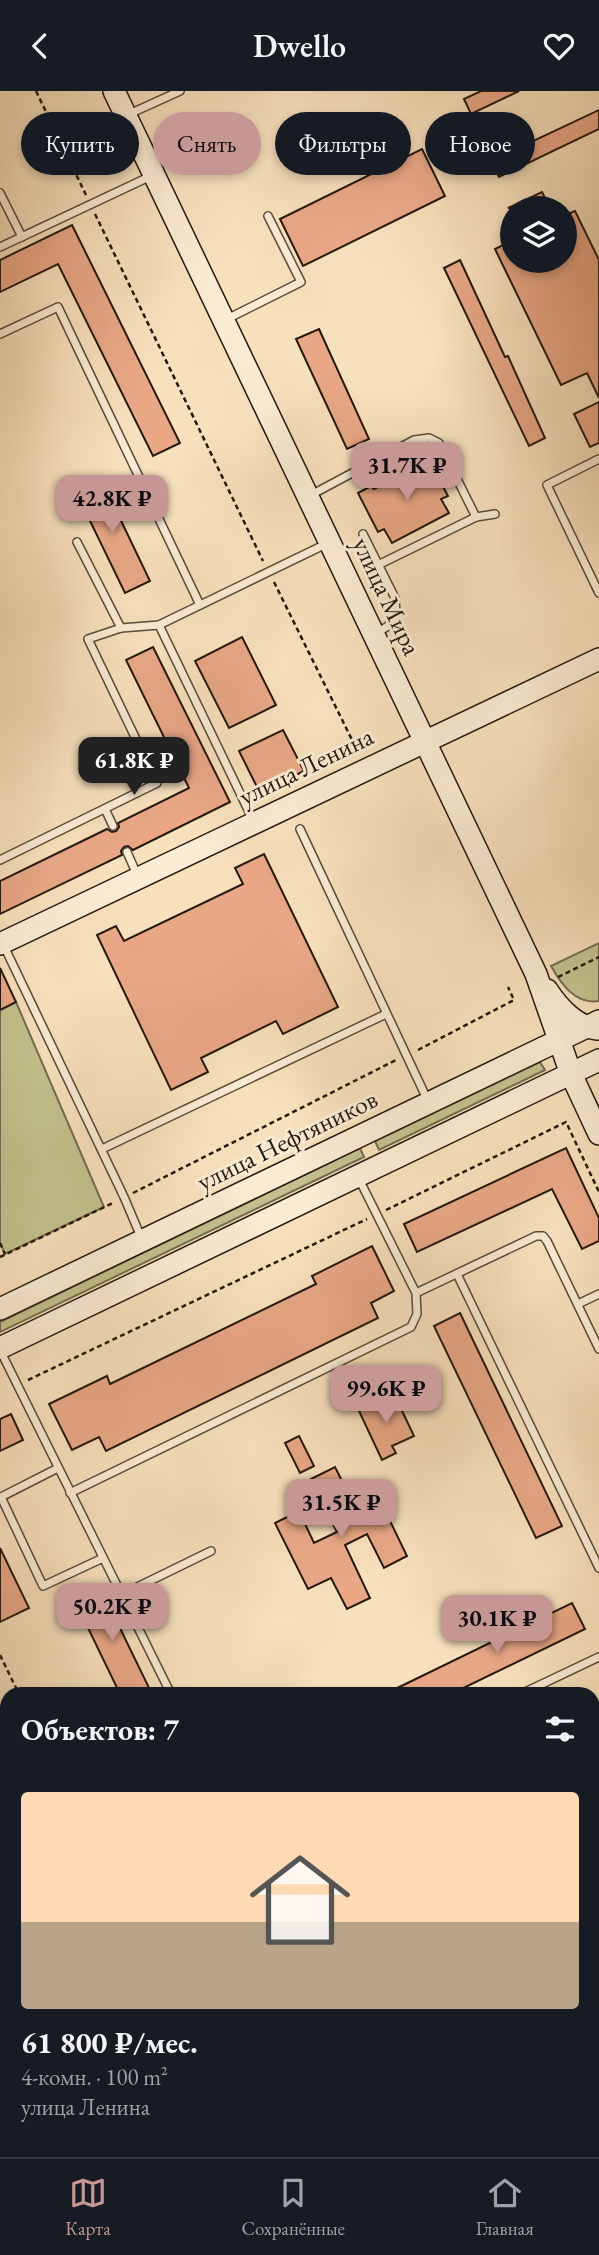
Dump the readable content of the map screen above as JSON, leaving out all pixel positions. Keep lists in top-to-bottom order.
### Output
{
  "streets": {
    "main road": ["улица Мира", "улица Ленина", "улица Нефтяников"]
  },
  "crossings": [
    ["улица Мира", "улица Ленина"],
    ["улица Мира", "улица Нефтяников"]
  ],
  "page": {
    "header": "Dwello",
    "chip": [
      "Купить",
      "Снять",
      "Фильтры",
      "Новое"
    ],
    "price": [
      "31.7K ₽",
      "42.8K ₽",
      "61.8K ₽",
      "99.6K ₽",
      "31.5K ₽",
      "50.2K ₽",
      "30.1K ₽"
    ],
    "heading": "Объектов: 7",
    "list": [
      {
        "name": "61 800 ₽/мес.",
        "note": "4-комн. · 100 m² · улица Ленина"
      }
    ],
    "tabs": ["Карта", "Сохранённые", "Главная"]
  }
}
